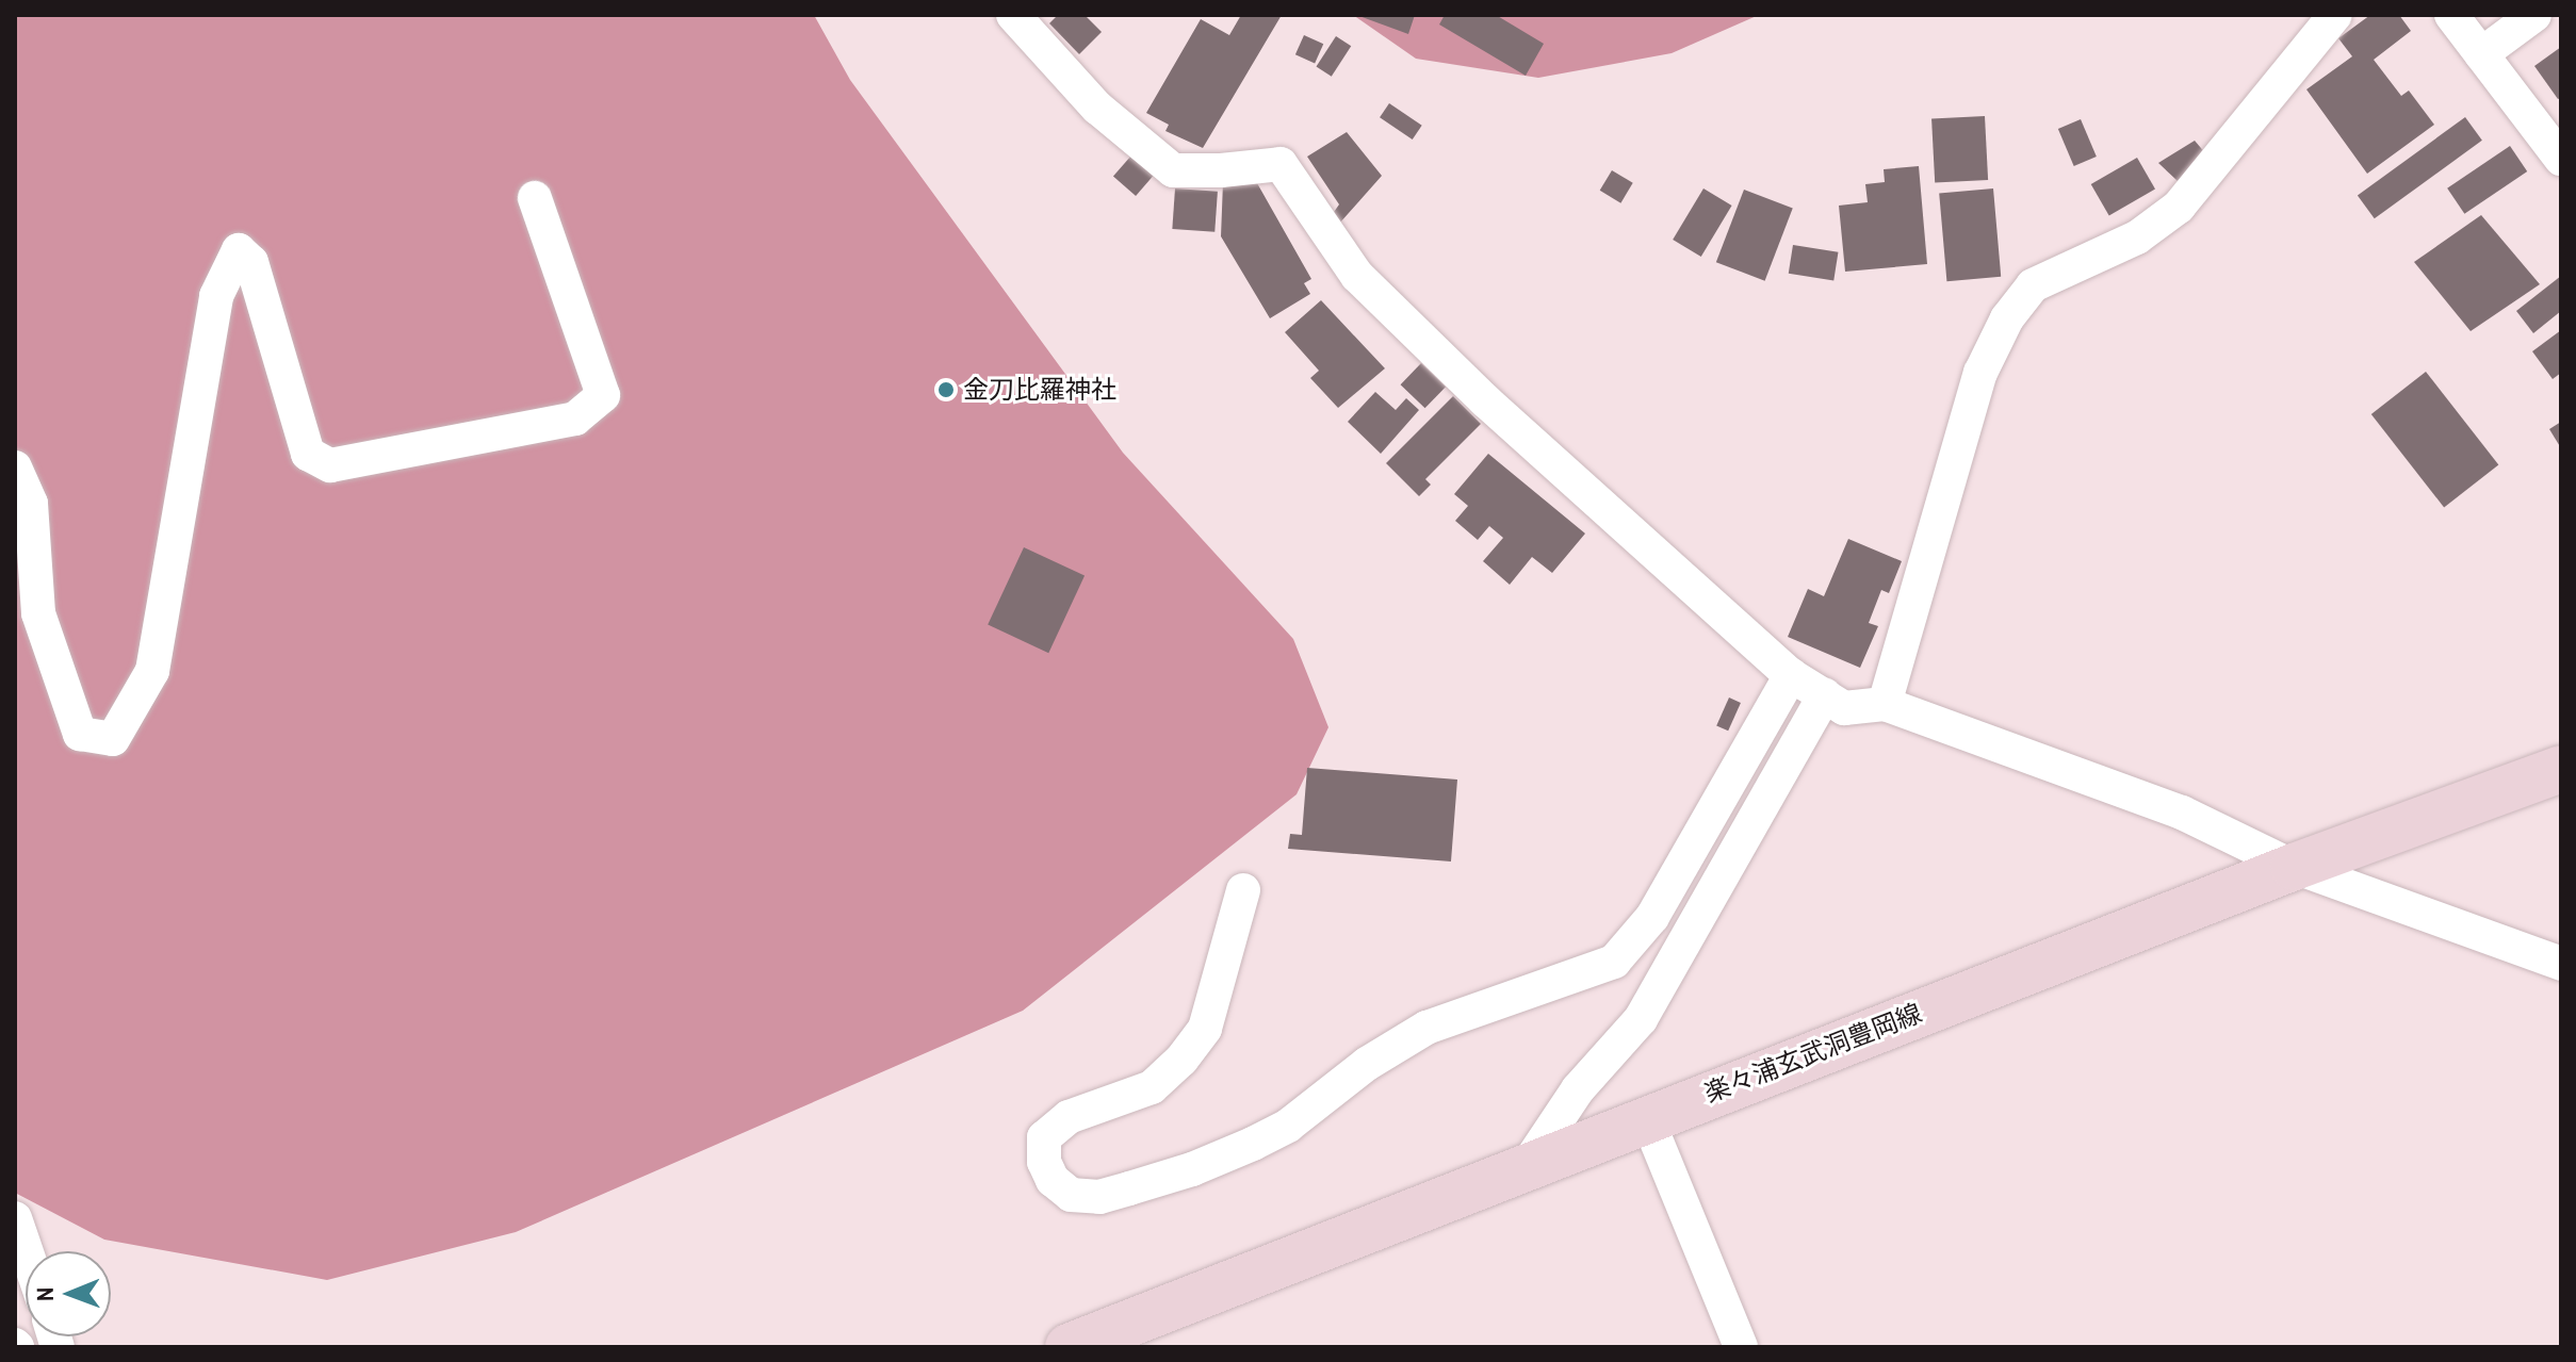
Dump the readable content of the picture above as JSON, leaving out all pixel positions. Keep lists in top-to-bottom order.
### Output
{
  "streets": {
    "main road": ["楽々浦玄武洞豊岡線"]
  },
  "places": ["金刀比羅神社"],
  "north": "left"
}
